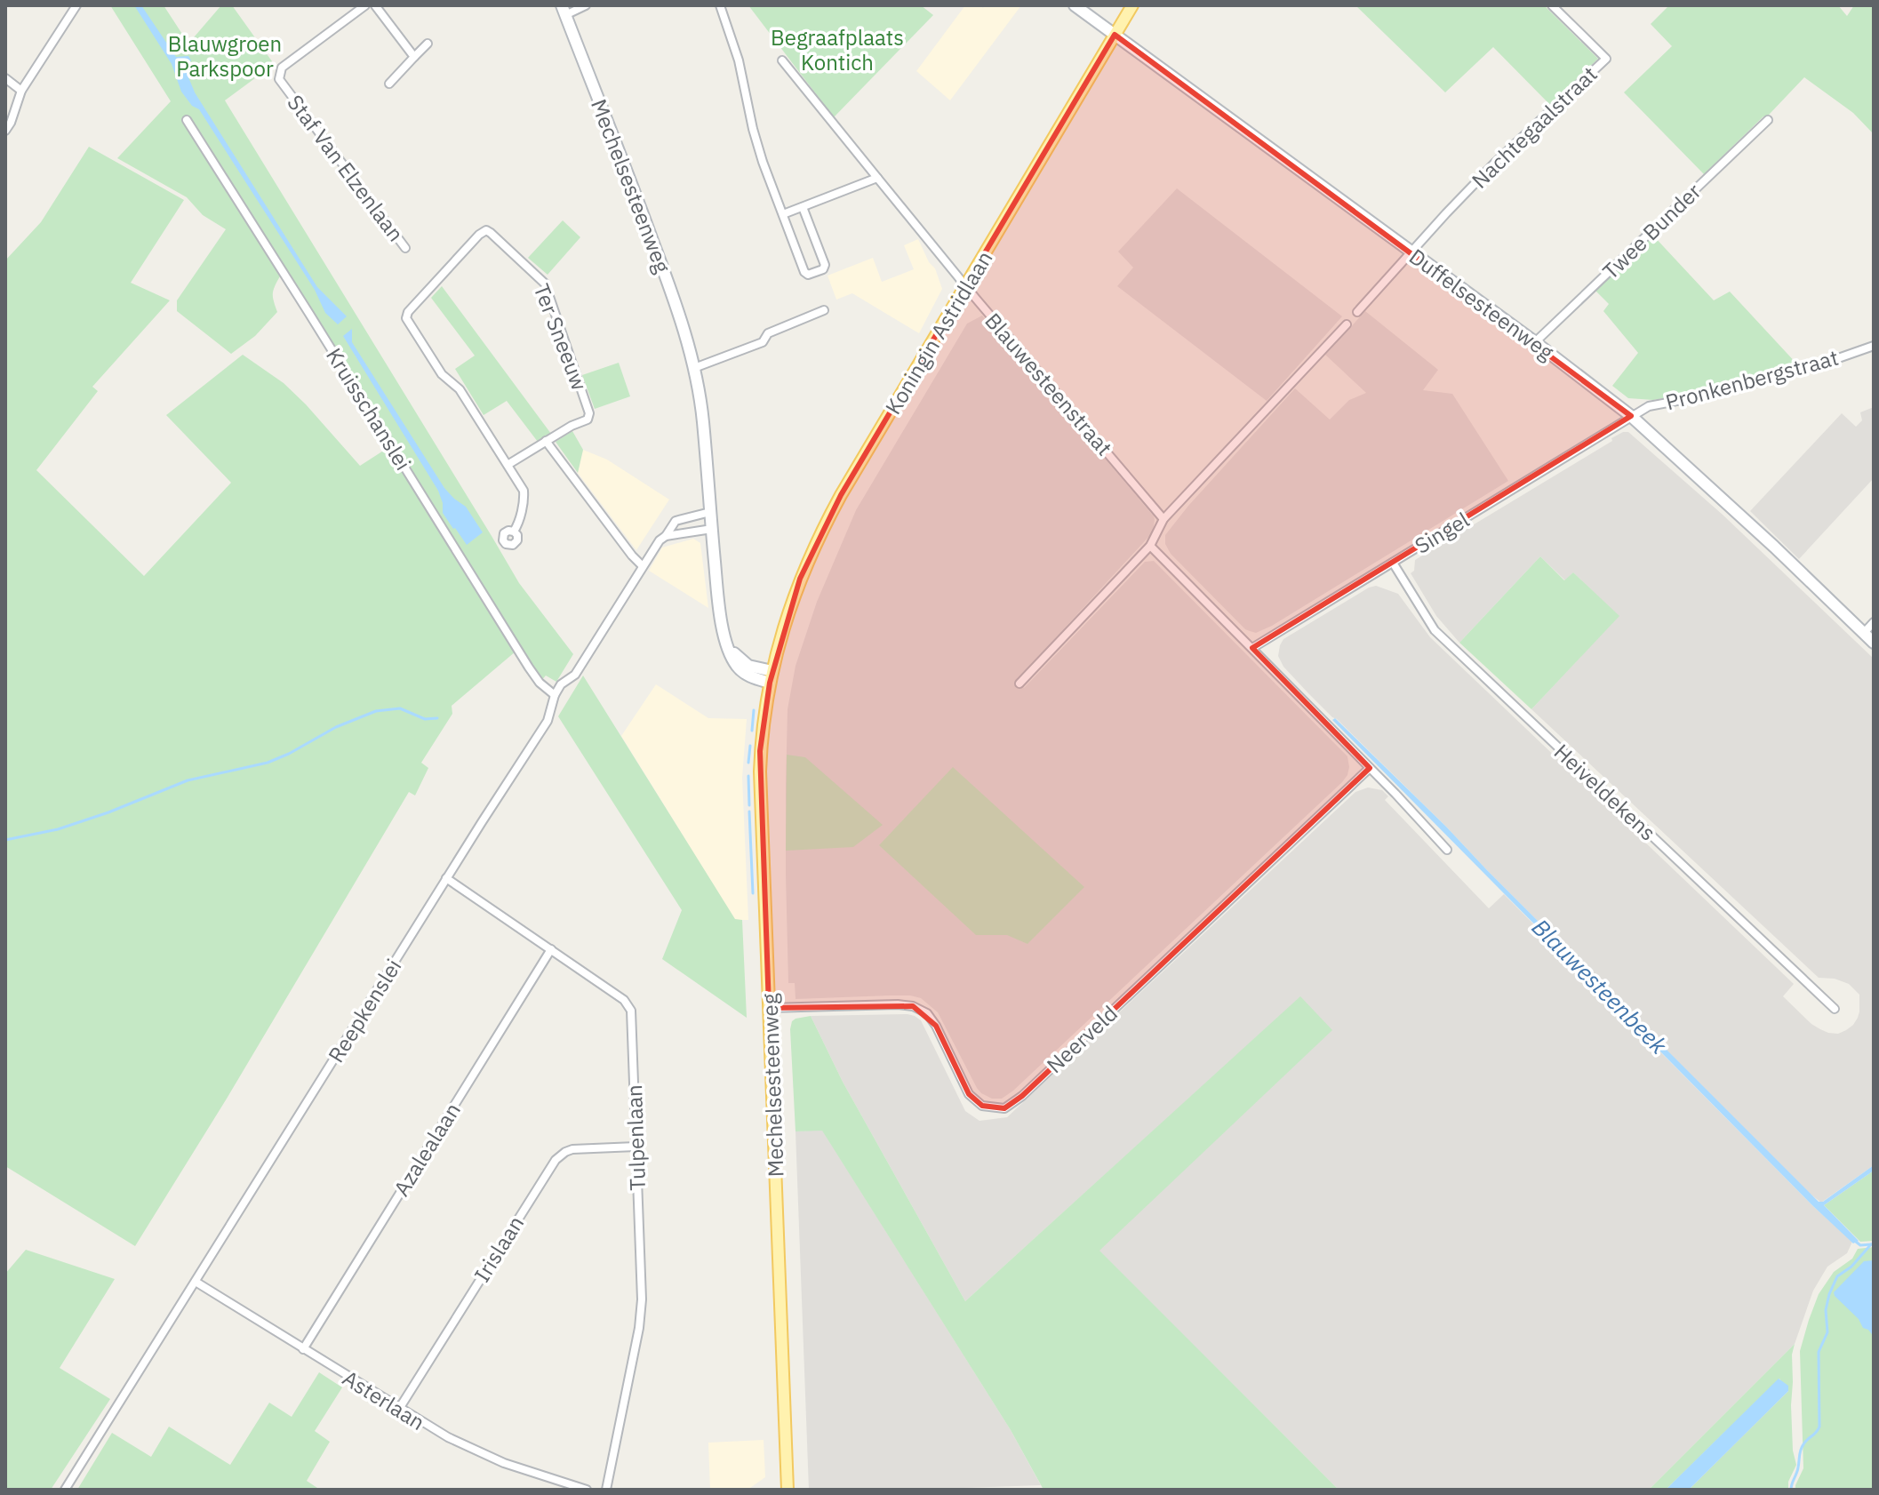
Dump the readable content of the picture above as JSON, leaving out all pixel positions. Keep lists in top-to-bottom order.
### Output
{
  "streets": {
    "main road": ["Mechelsesteenweg", "Koningin Astridlaan"],
    "street": [
      "Nachtegaalstraat",
      "Staf Van Elzenlaan",
      "Twee Bunder",
      "Duffelsesteenweg",
      "Ter Sneeuw",
      "Pronkenbergstraat",
      "Blauwesteenstraat",
      "Kruisschanslei",
      "Singel",
      "Heiveldekens",
      "Reepkenslei",
      "Neerveld",
      "Tulpenlaan",
      "Azalealaan",
      "Irislaan",
      "Asterlaan"
    ]
  },
  "crossings": [
    ["Nachtegaalstraat", "Duffelsesteenweg"],
    ["Mechelsesteenweg", "Koningin Astridlaan"],
    ["Mechelsesteenweg", "Reepkenslei"],
    ["Mechelsesteenweg", "Neerveld"],
    ["Twee Bunder", "Duffelsesteenweg"],
    ["Duffelsesteenweg", "Koningin Astridlaan"],
    ["Duffelsesteenweg", "Pronkenbergstraat"],
    ["Duffelsesteenweg", "Singel"],
    ["Koningin Astridlaan", "Blauwesteenstraat"],
    ["Pronkenbergstraat", "Singel"],
    ["Kruisschanslei", "Reepkenslei"],
    ["Singel", "Heiveldekens"],
    ["Reepkenslei", "Tulpenlaan"],
    ["Reepkenslei", "Asterlaan"],
    ["Tulpenlaan", "Azalealaan"],
    ["Tulpenlaan", "Irislaan"],
    ["Azalealaan", "Asterlaan"],
    ["Irislaan", "Asterlaan"]
  ],
  "water": ["Blauwesteenbeek"],
  "parks": ["Begraafplaats Kontich", "Blauwgroen Parkspoor"]
}
